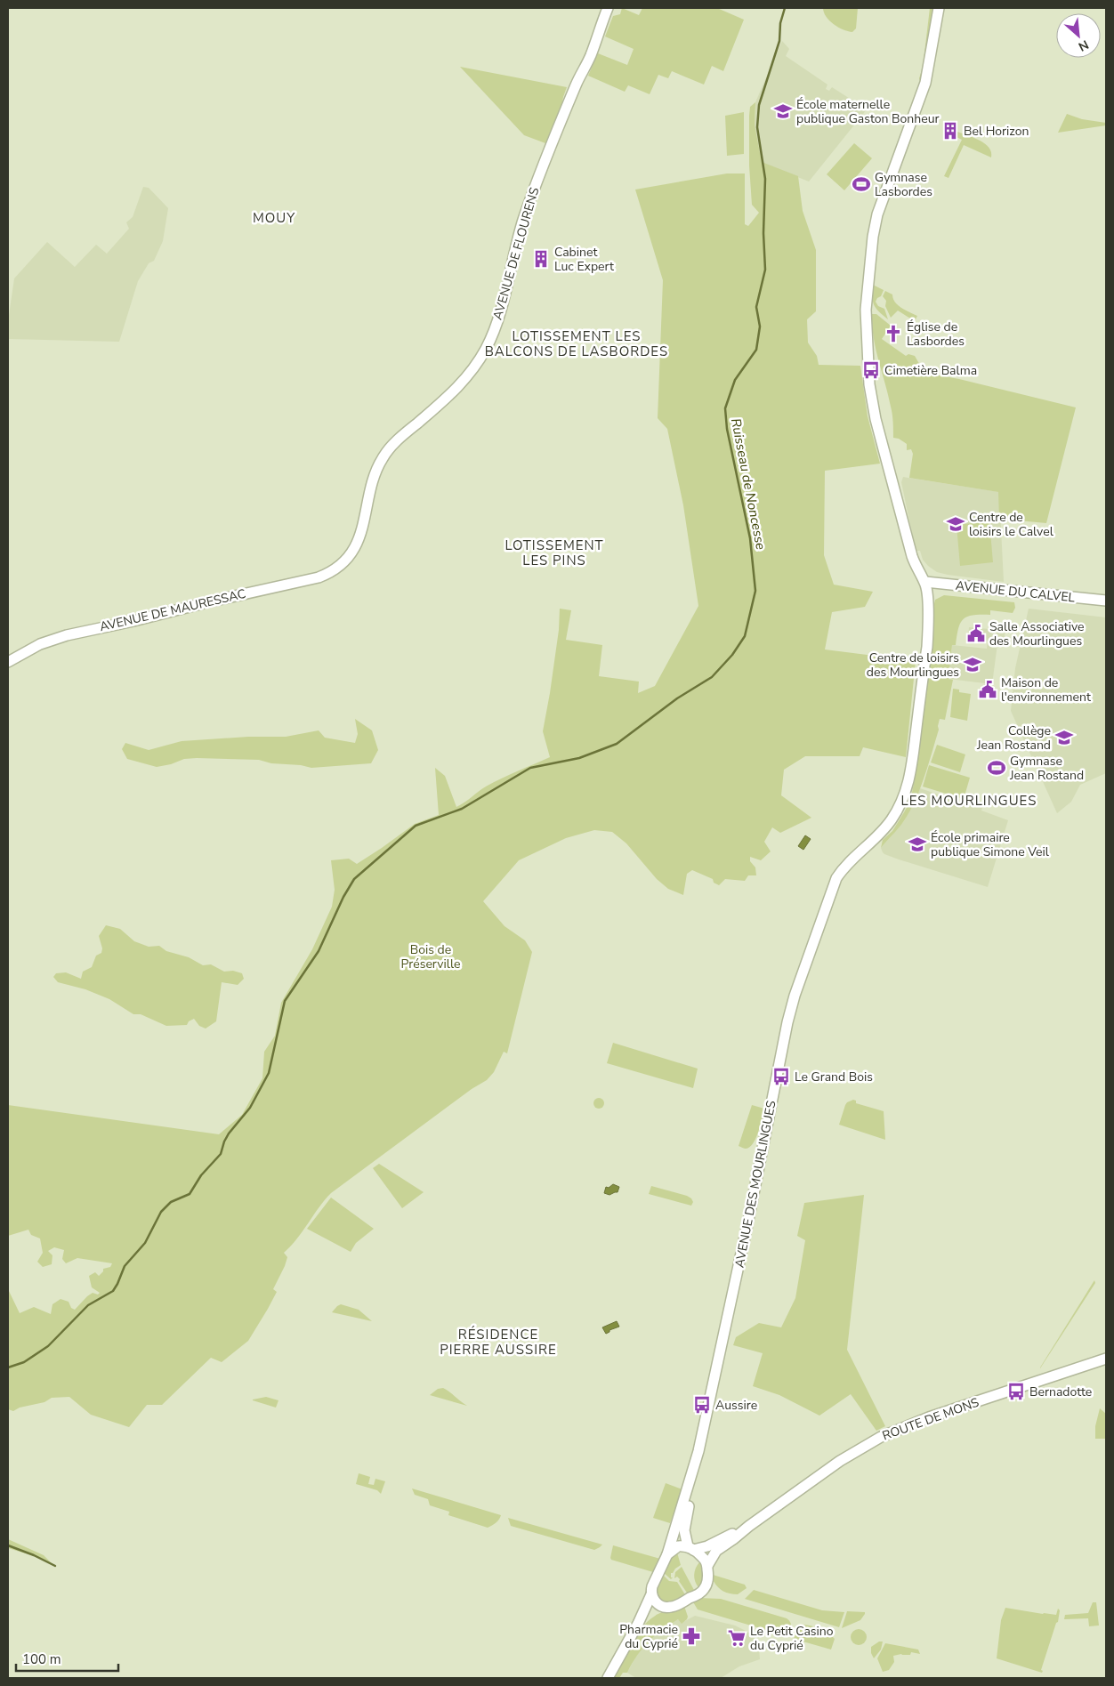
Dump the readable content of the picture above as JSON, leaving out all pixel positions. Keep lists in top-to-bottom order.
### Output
{
  "streets": {
    "street": [
      "AVENUE DE FLOURENS",
      "AVENUE DU CALVEL",
      "AVENUE DE MAURESSAC",
      "AVENUE DES MOURLINGUES",
      "ROUTE DE MONS"
    ]
  },
  "crossings": [
    ["AVENUE DE FLOURENS", "AVENUE DE MAURESSAC"],
    ["AVENUE DU CALVEL", "AVENUE DES MOURLINGUES"],
    ["AVENUE DES MOURLINGUES", "ROUTE DE MONS"]
  ],
  "districts": [
    "MOUY",
    "LOTISSEMENT LES BALCONS DE LASBORDES",
    "LOTISSEMENT LES PINS",
    "LES MOURLINGUES",
    "RÉSIDENCE PIERRE AUSSIRE"
  ],
  "water": ["Ruisseau de Noncesse"],
  "parks": ["Bois de Préserville"],
  "places": {
    "school or university": [
      "École maternelle publique Gaston Bonheur",
      "Centre de loisirs le Calvel",
      "Centre de loisirs des Mourlingues",
      "Collège Jean Rostand",
      "École primaire publique Simone Veil"
    ],
    "building": ["Bel Horizon", "Cabinet Luc Expert"],
    "sports": ["Gymnase Lasbordes", "Gymnase Jean Rostand"],
    "church": ["Église de Lasbordes"],
    "bus stop": [
      "Cimetière Balma",
      "Le Grand Bois",
      "Bernadotte",
      "Aussire"
    ],
    "public building": ["Salle Associative des Mourlingues", "Maison de l'environnement"],
    "pharmacy": ["Pharmacie du Cyprié"],
    "supermarket": ["Le Petit Casino du Cyprié"]
  },
  "scale_bar": "100 m",
  "north": "bottom right"
}
